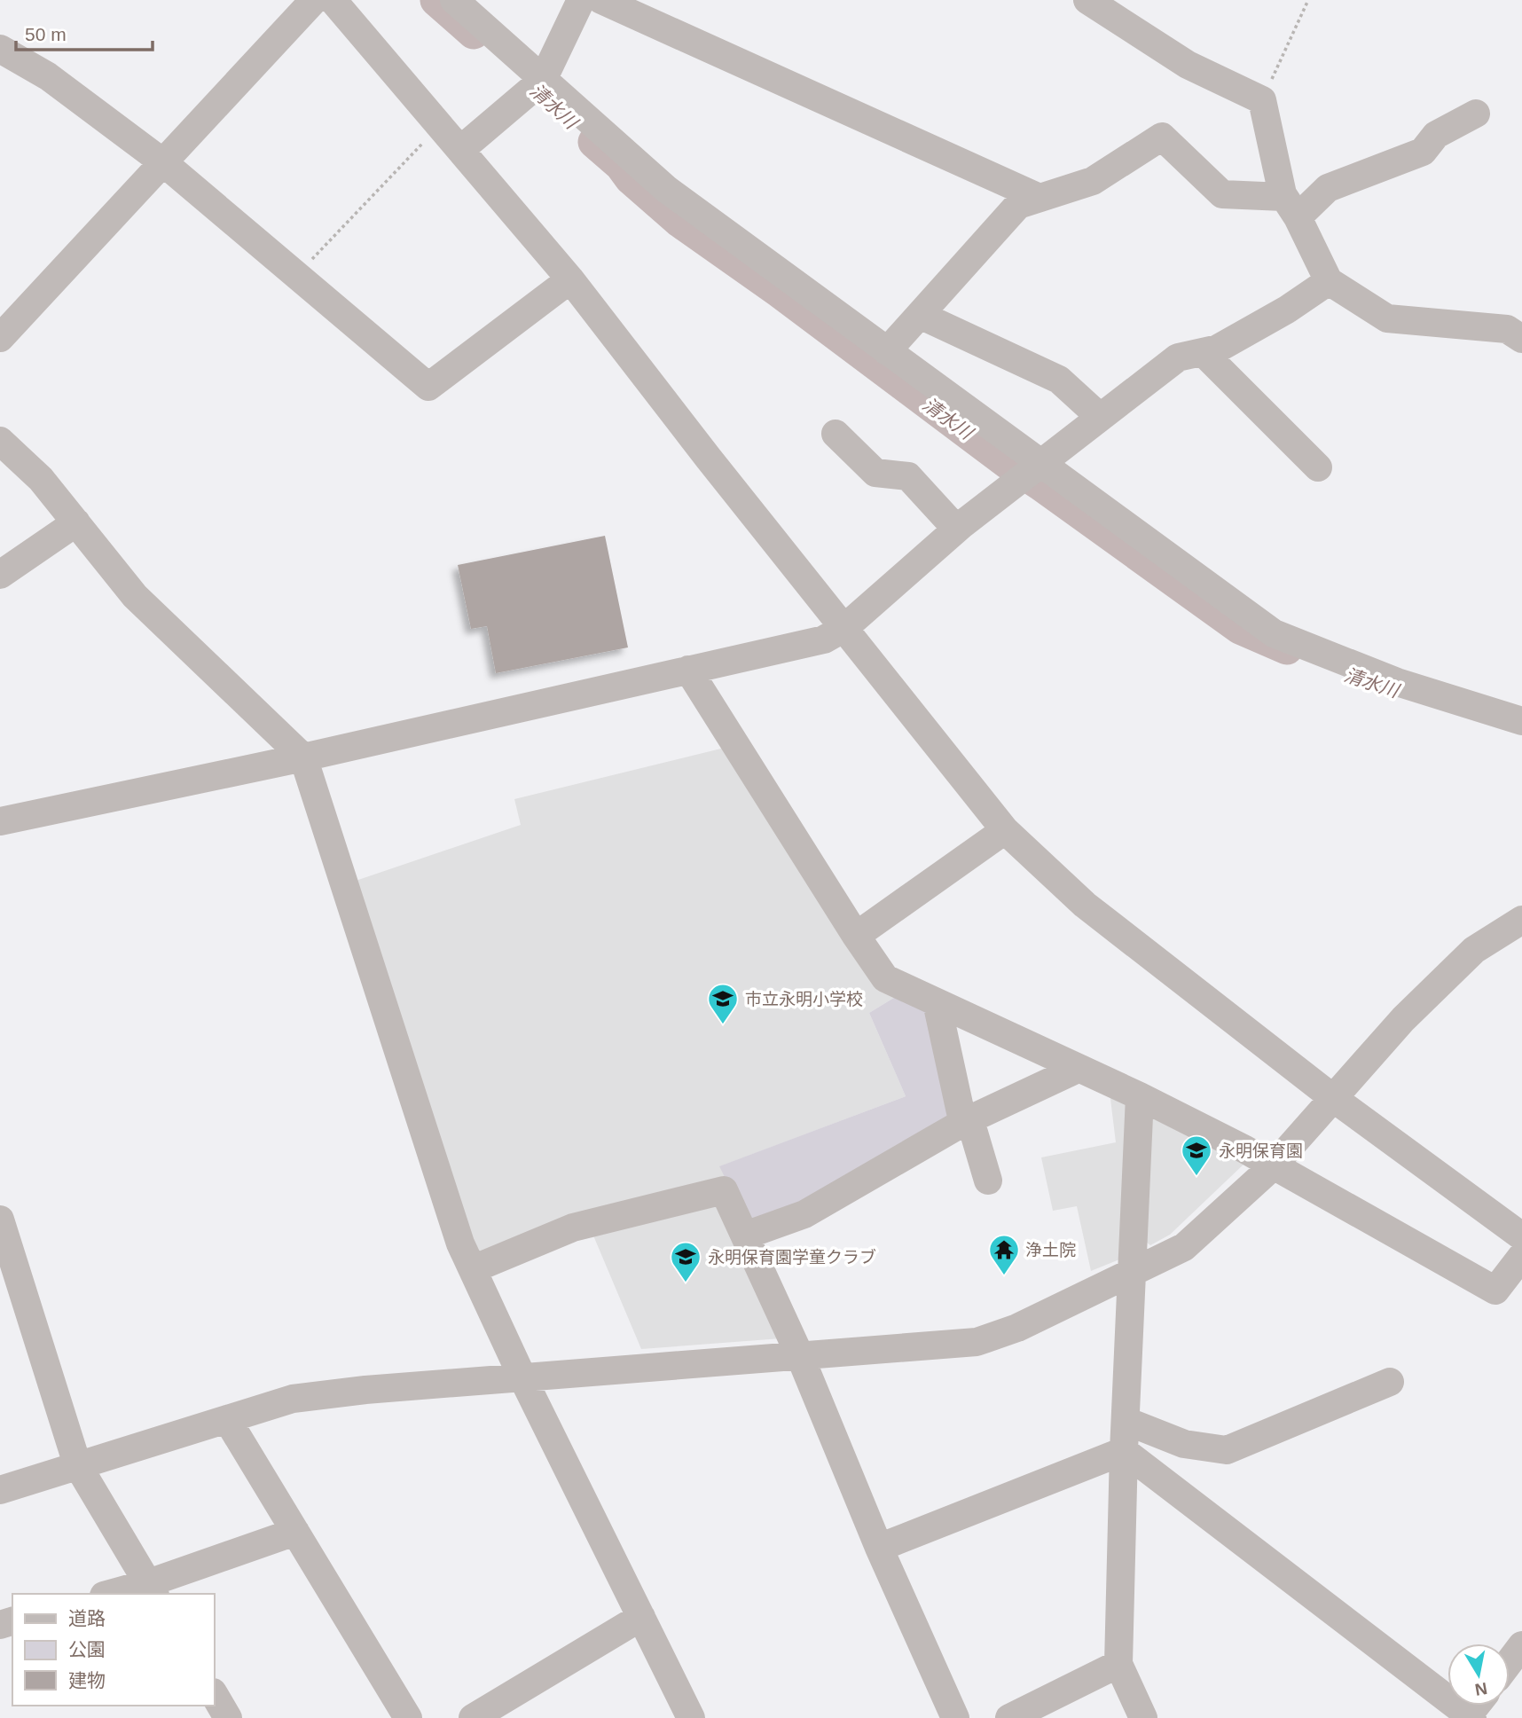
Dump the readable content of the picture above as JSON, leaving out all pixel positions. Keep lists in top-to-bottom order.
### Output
{
  "water": ["清水川"],
  "places": {
    "school or university": ["市立永明小学校", "永明保育園", "永明保育園学童クラブ"],
    "temple": ["浄土院"]
  },
  "legend": ["道路", "公園", "建物"],
  "scale_bar": "50 m",
  "north": "bottom"
}
